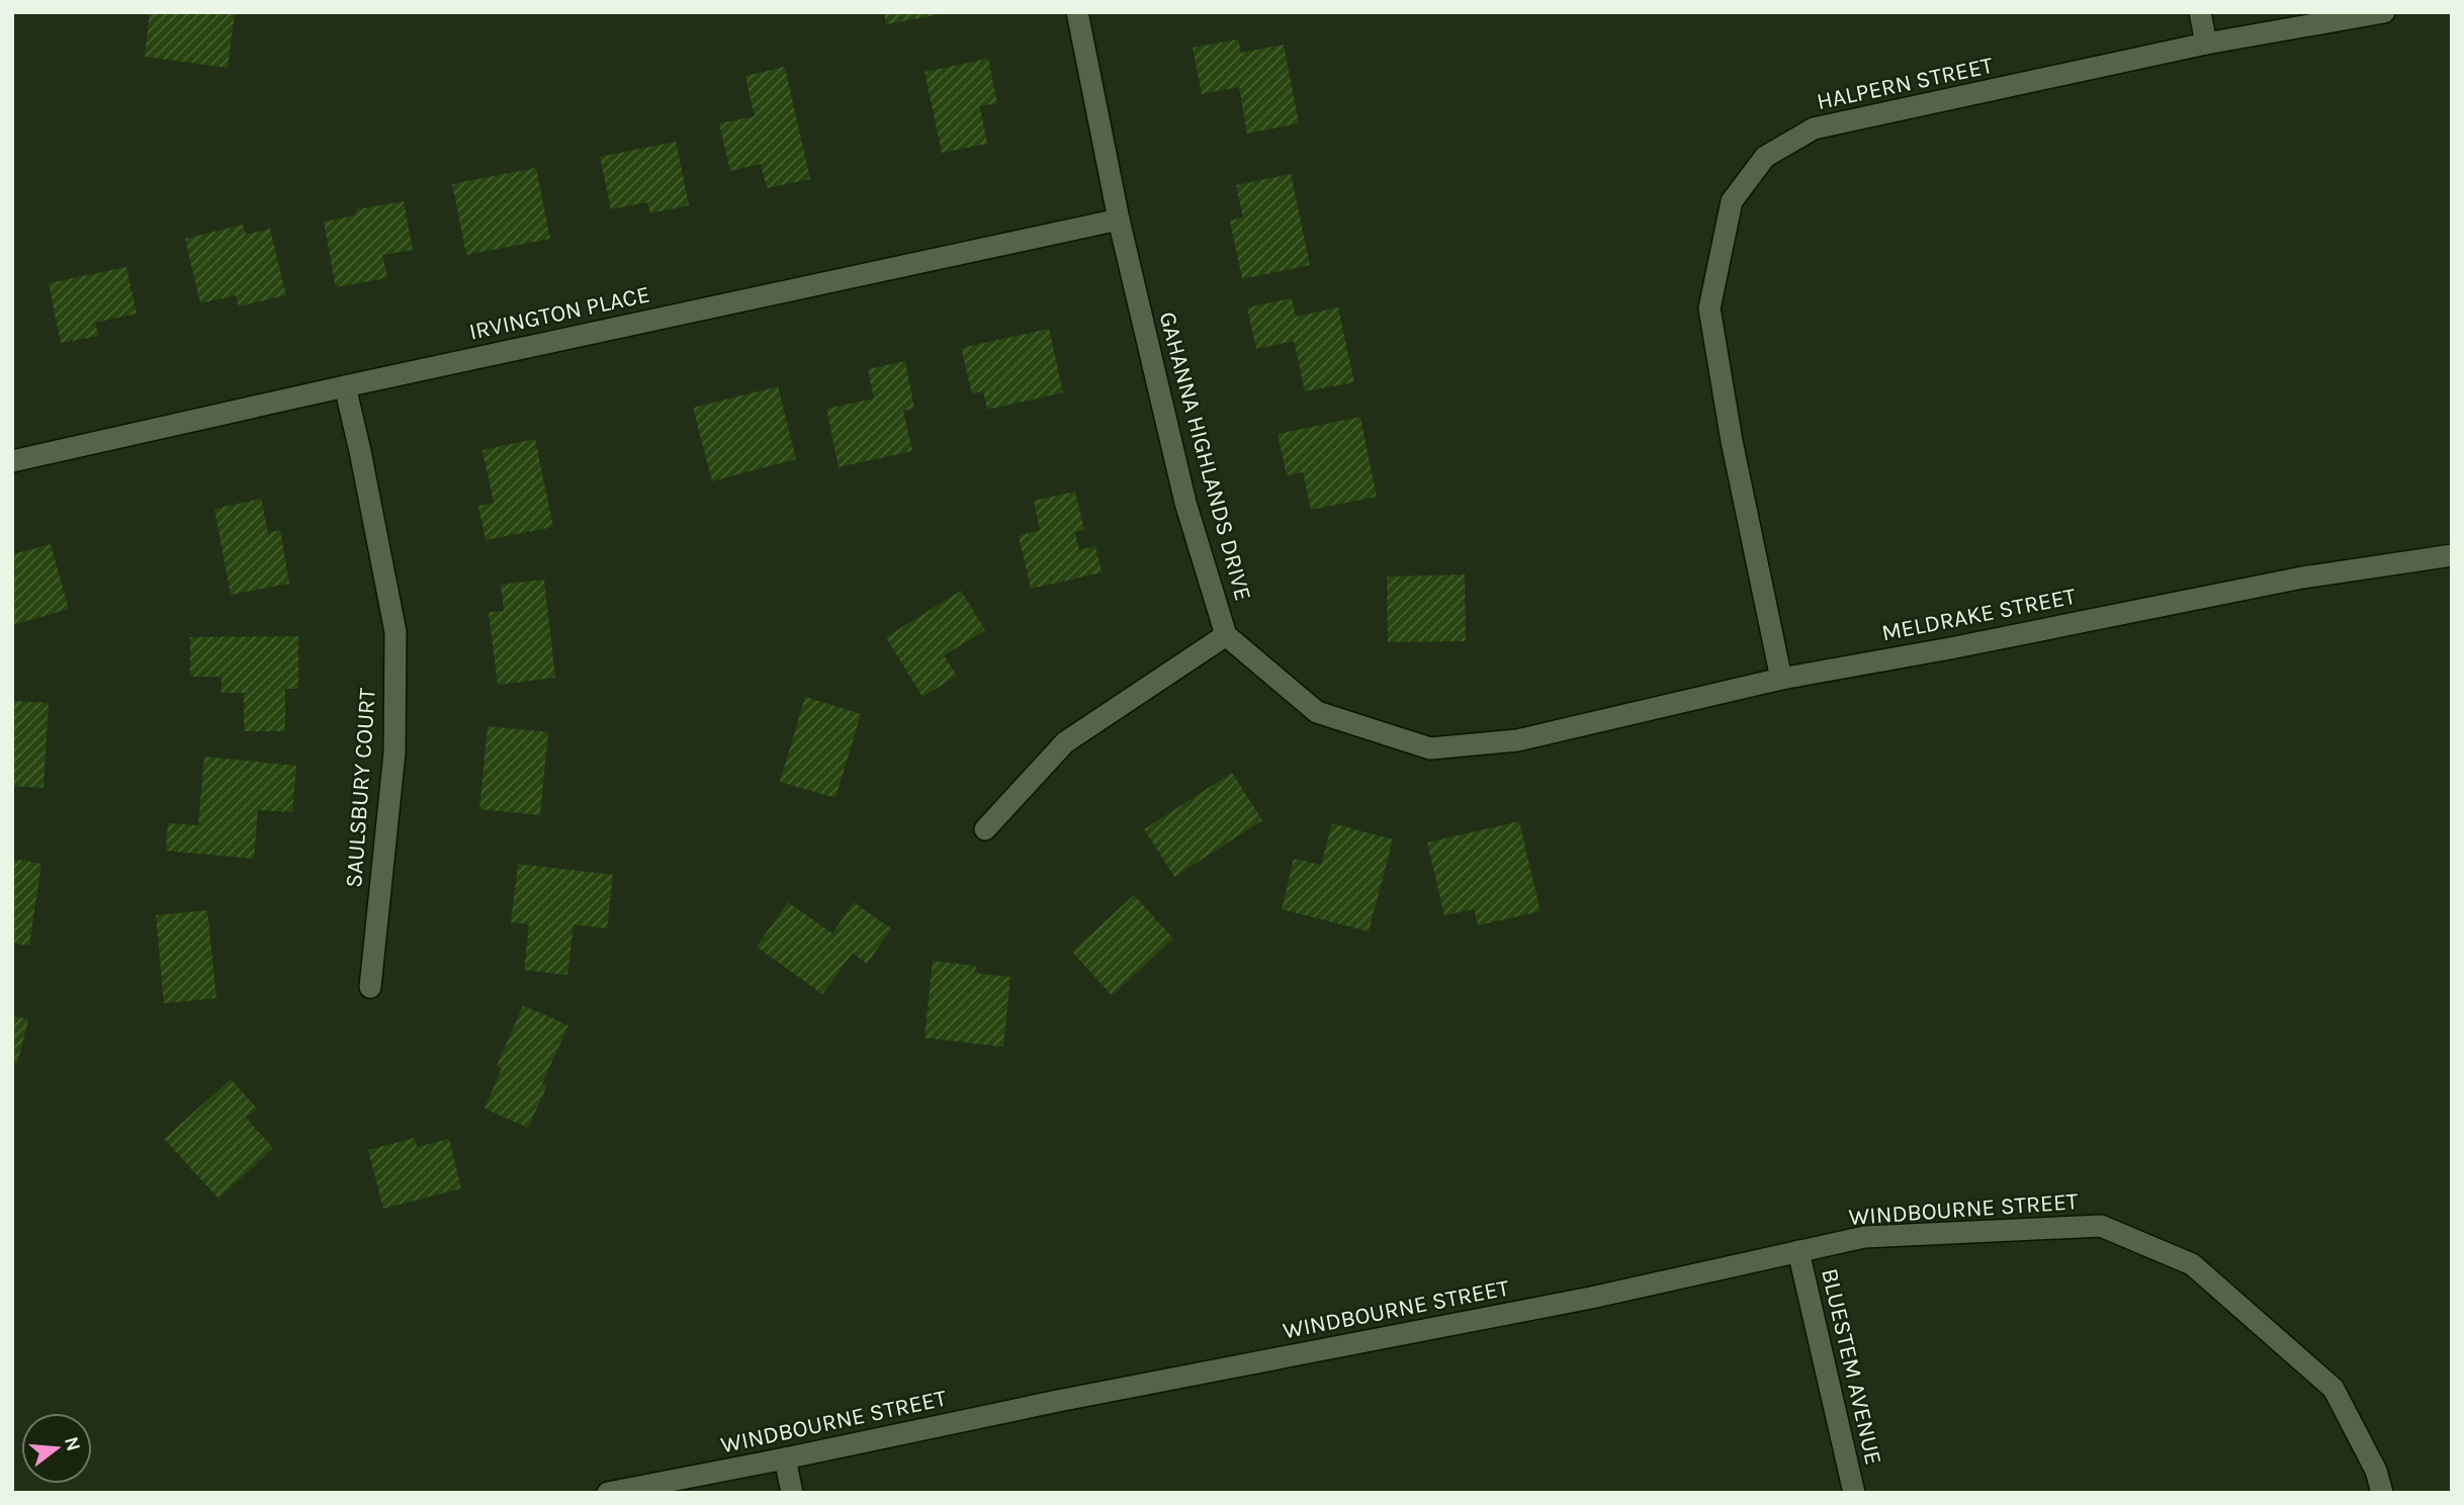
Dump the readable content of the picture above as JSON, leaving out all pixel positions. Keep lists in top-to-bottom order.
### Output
{
  "streets": {
    "street": [
      "HALPERN STREET",
      "IRVINGTON PLACE",
      "GAHANNA HIGHLANDS DRIVE",
      "MELDRAKE STREET",
      "SAULSBURY COURT",
      "WINDBOURNE STREET",
      "BLUESTEM AVENUE"
    ]
  },
  "crossings": [
    ["HALPERN STREET", "MELDRAKE STREET"],
    ["IRVINGTON PLACE", "GAHANNA HIGHLANDS DRIVE"],
    ["IRVINGTON PLACE", "SAULSBURY COURT"],
    ["GAHANNA HIGHLANDS DRIVE", "MELDRAKE STREET"],
    ["WINDBOURNE STREET", "BLUESTEM AVENUE"]
  ],
  "north": "right"
}
